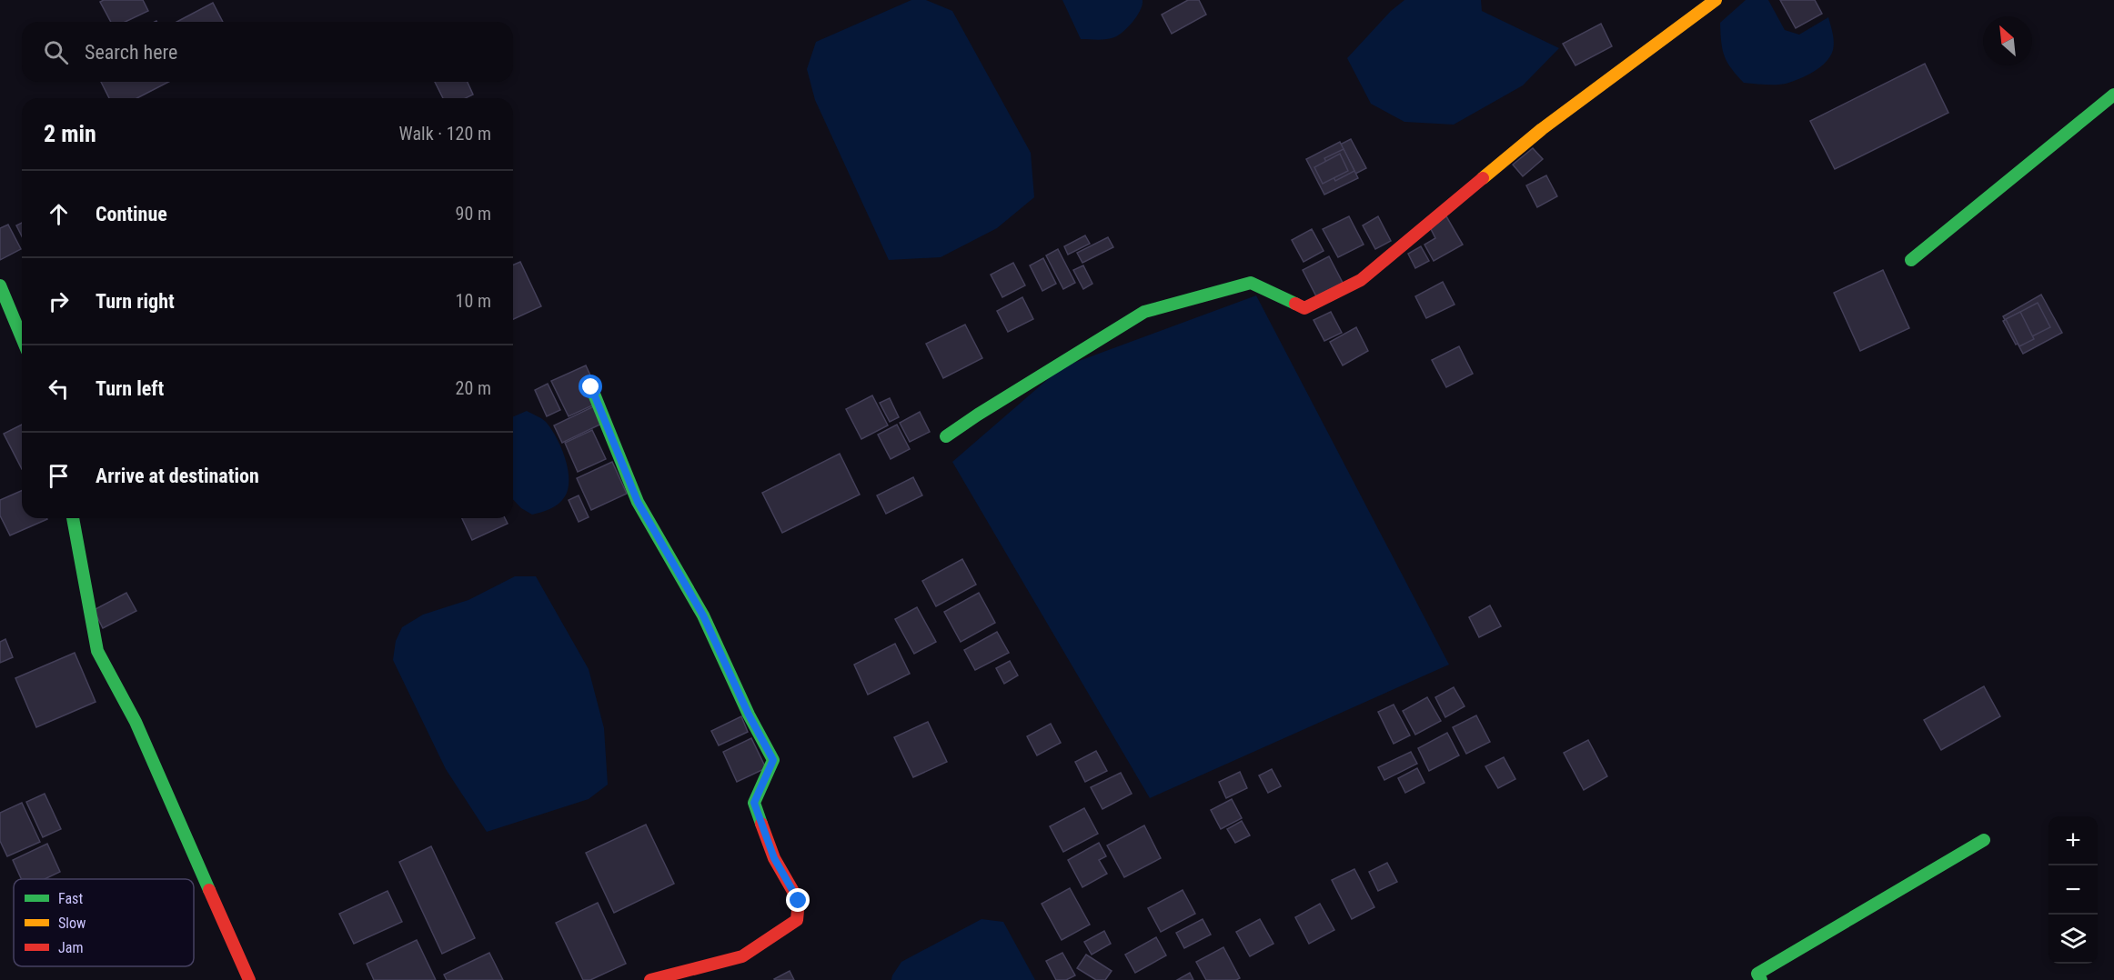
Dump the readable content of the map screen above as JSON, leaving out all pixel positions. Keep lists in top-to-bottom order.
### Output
{
  "legend": ["Fast", "Slow", "Jam"],
  "north": "top left",
  "page": {
    "search": "Search here",
    "heading": ["2 min", "Walk · 120 m"],
    "list": [
      ["Continue", "90 m"],
      ["Turn right", "10 m"],
      ["Turn left", "20 m"],
      "Arrive at destination"
    ],
    "map_buttons": ["+", "−"]
  }
}
